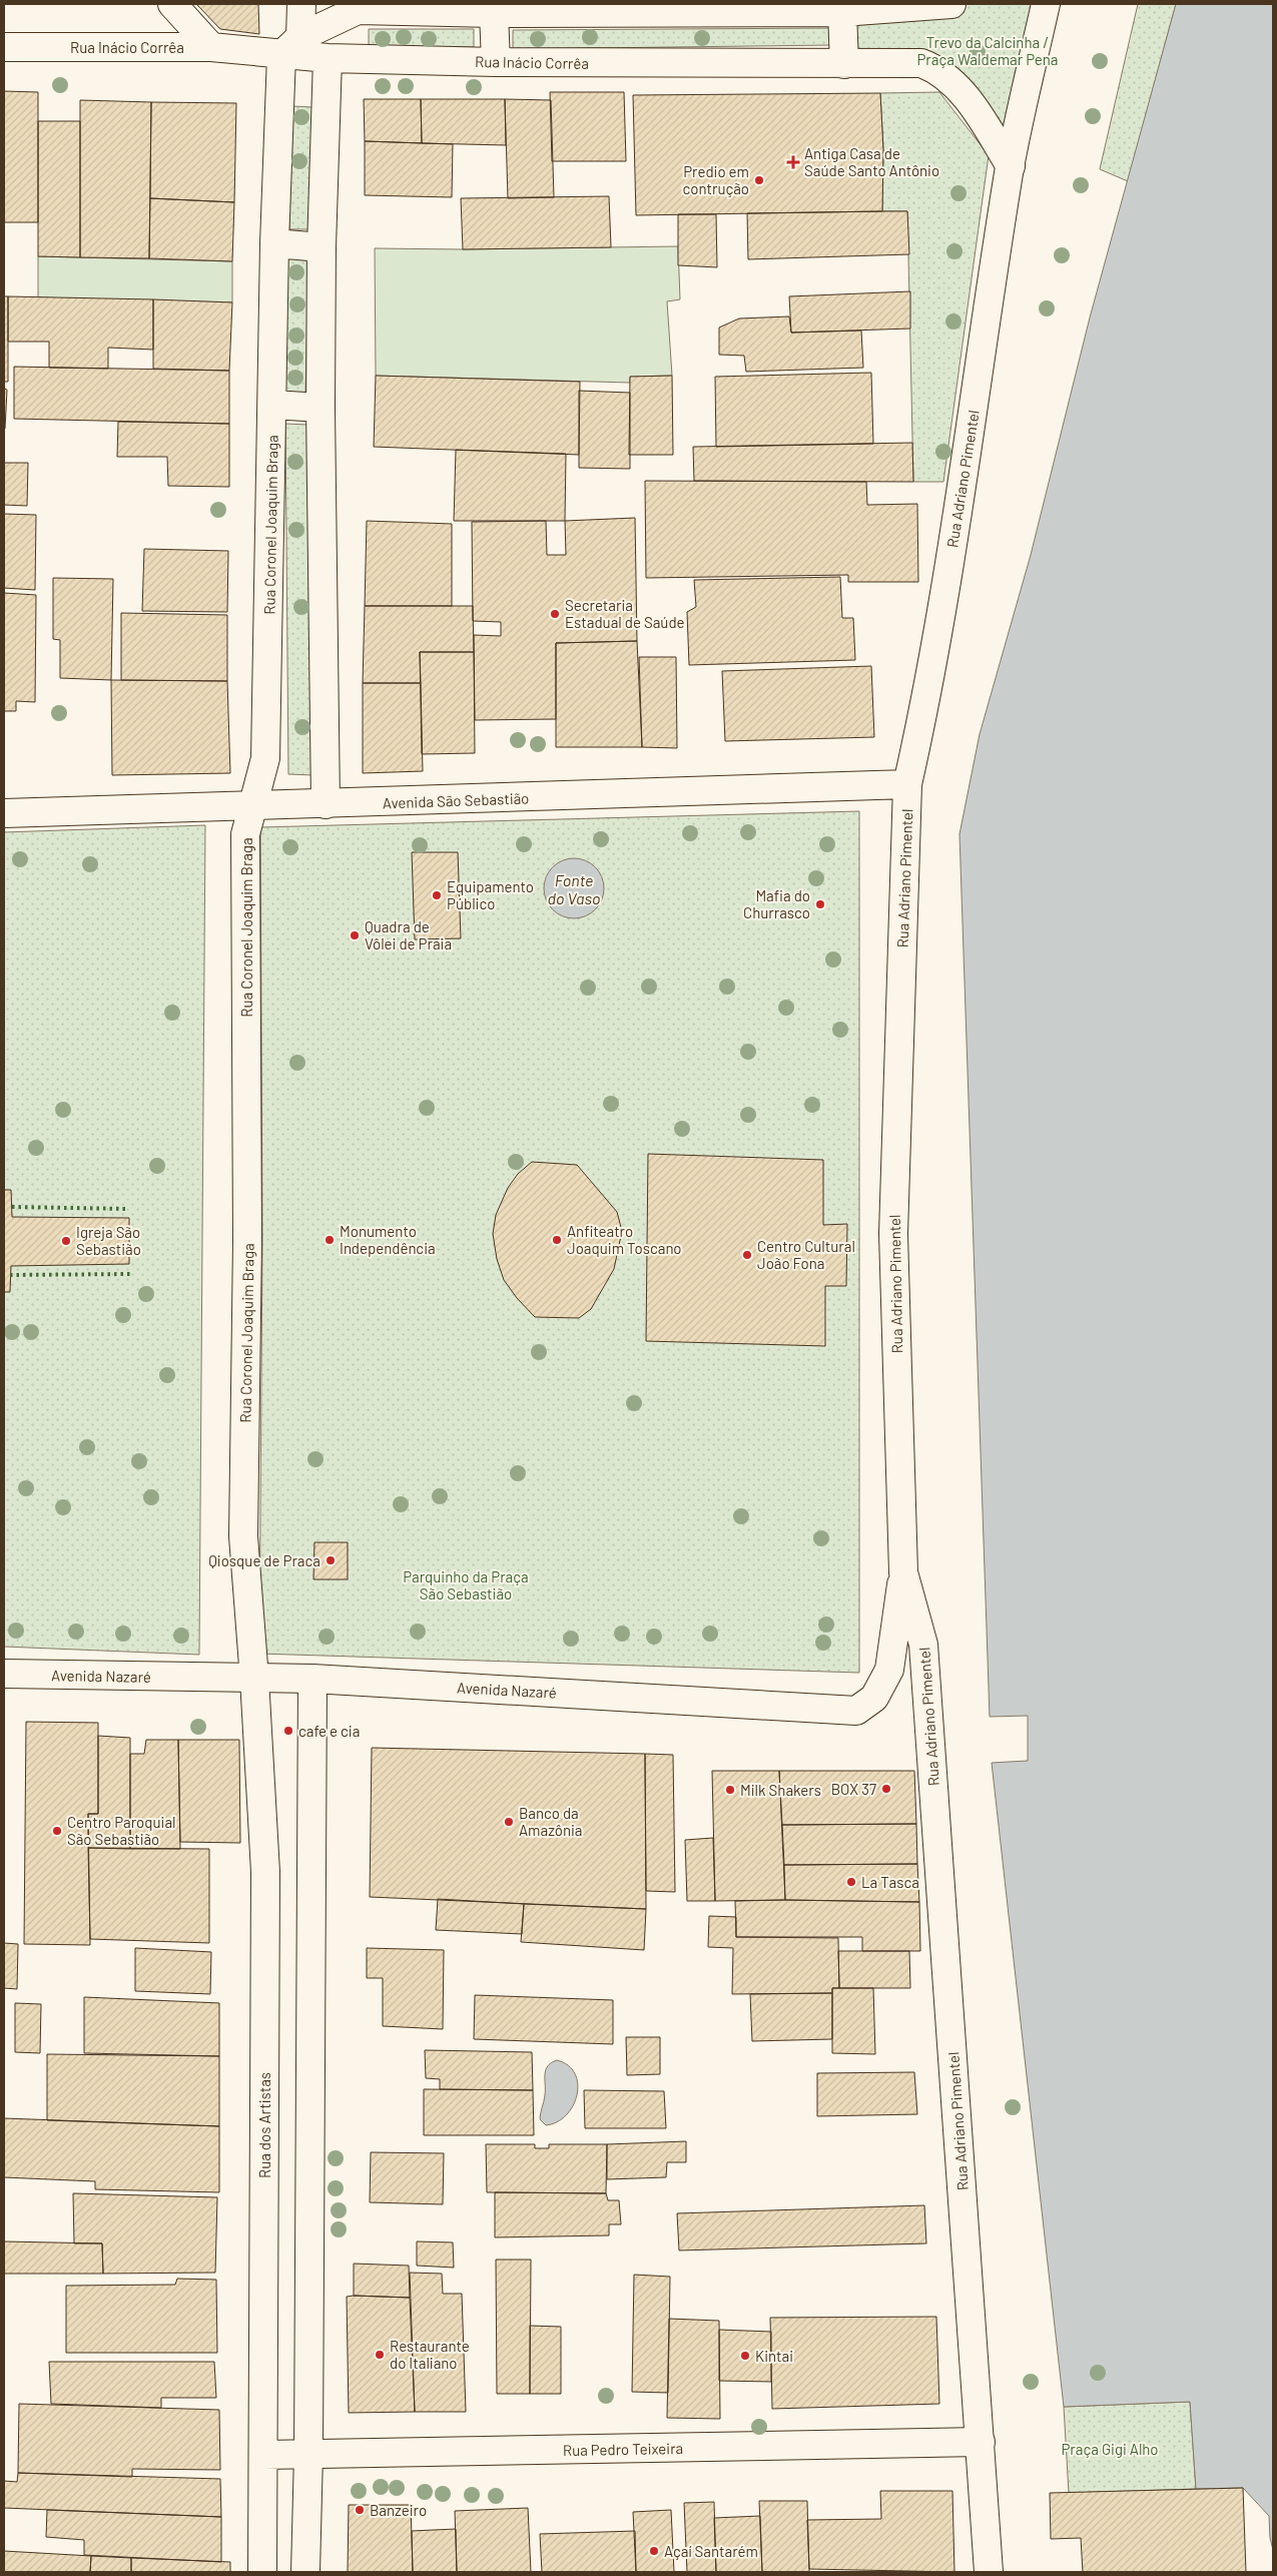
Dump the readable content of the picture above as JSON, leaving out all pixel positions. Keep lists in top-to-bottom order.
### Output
{
  "streets": {
    "street": [
      "Rua Inácio Corrêa",
      "Rua Adriano Pimentel",
      "Rua Coronel Joaquim Braga",
      "Avenida São Sebastião",
      "Avenida Nazaré",
      "Rua dos Artistas",
      "Rua Pedro Teixeira"
    ]
  },
  "crossings": [
    ["Rua Inácio Corrêa", "Rua Adriano Pimentel"],
    ["Rua Inácio Corrêa", "Rua Coronel Joaquim Braga"],
    ["Rua Adriano Pimentel", "Avenida São Sebastião"],
    ["Rua Adriano Pimentel", "Avenida Nazaré"],
    ["Rua Adriano Pimentel", "Rua Pedro Teixeira"],
    ["Rua Coronel Joaquim Braga", "Avenida São Sebastião"],
    ["Rua Coronel Joaquim Braga", "Avenida Nazaré"],
    ["Rua Coronel Joaquim Braga", "Rua dos Artistas"],
    ["Avenida Nazaré", "Rua dos Artistas"],
    ["Rua dos Artistas", "Rua Pedro Teixeira"]
  ],
  "water": ["Fonte do Vaso"],
  "parks": ["Trevo da Calcinha / Praça Waldemar Pena", "Parquinho da Praça São Sebastião", "Praça Gigi Alho"],
  "places": {
    "health": ["Antiga Casa de Saúde Santo Antônio"],
    "other": [
      "Predio em contrução",
      "Secretaria Estadual de Saúde",
      "Equipamento Público",
      "Mafia do Churrasco",
      "Quadra de Vôlei de Praia",
      "Monumento Independência",
      "Anfiteatro Joaquim Toscano",
      "Igreja São Sebastião",
      "Centro Cultural João Fona",
      "Qiosque de Praca",
      "cafe e cia",
      "BOX 37",
      "Milk Shakers",
      "Banco da Amazônia",
      "Centro Paroquial São Sebastião",
      "La Tasca",
      "Restaurante do Italiano",
      "Kintai",
      "Banzeiro",
      "Açaí Santarém"
    ]
  }
}
